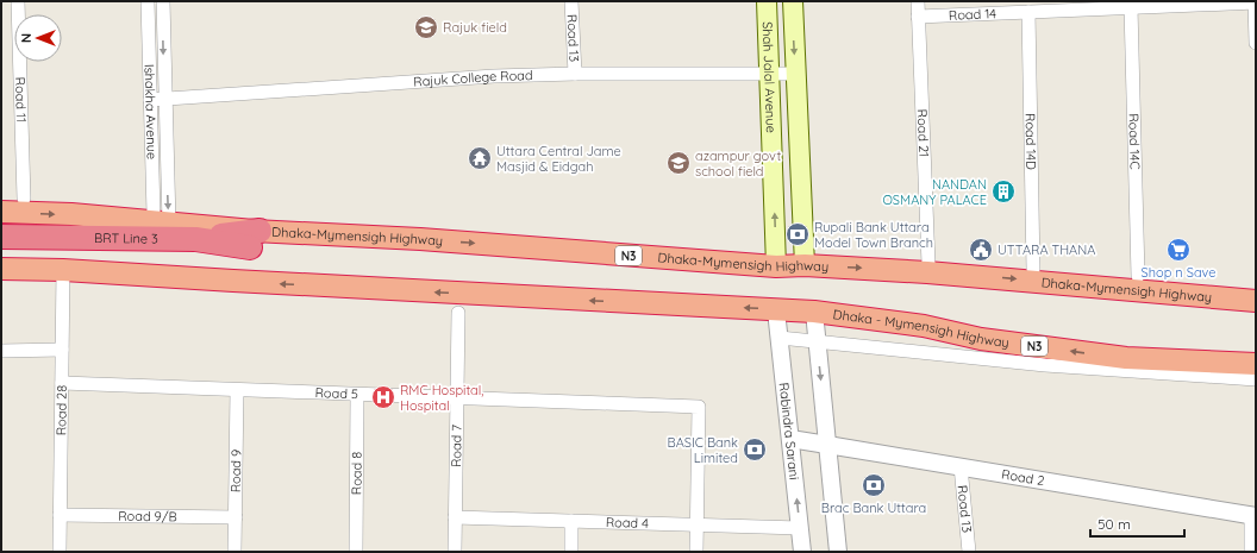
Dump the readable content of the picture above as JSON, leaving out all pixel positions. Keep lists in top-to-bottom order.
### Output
{
  "streets": {
    "highway": [
      "Dhaka-Mymensigh Highway",
      "BRT Line 3",
      "N3",
      "Dhaka - Mymensigh Highway"
    ],
    "main road": ["Shah Jalal Avenue"],
    "street": [
      "Road 14",
      "Road 13",
      "Rajuk College Road",
      "Road 11",
      "Ishakha Avenue",
      "Road 21",
      "Road 14D",
      "Road 14C",
      "Road 5",
      "Road 28",
      "Rabindra Sarani",
      "Road 7",
      "Road 9",
      "Road 8",
      "Road 2",
      "Road 9/B",
      "Road 4"
    ]
  },
  "crossings": [
    ["Road 14", "Road 21"],
    ["Road 14", "Road 14D"],
    ["Road 14", "Road 14C"],
    ["Road 13", "Rajuk College Road"],
    ["Road 13", "Road 2"],
    ["Shah Jalal Avenue", "Rajuk College Road"],
    ["Shah Jalal Avenue", "Dhaka-Mymensigh Highway"],
    ["Rajuk College Road", "Ishakha Avenue"],
    ["Ishakha Avenue", "Dhaka-Mymensigh Highway"],
    ["Dhaka-Mymensigh Highway", "BRT Line 3"],
    ["N3", "Dhaka - Mymensigh Highway"],
    ["N3", "Road 28"],
    ["N3", "Rabindra Sarani"],
    ["Road 5", "Road 28"],
    ["Road 5", "Road 7"],
    ["Road 5", "Road 9"],
    ["Road 5", "Road 8"],
    ["Road 5", "Road 4"],
    ["Road 28", "Road 9/B"],
    ["Rabindra Sarani", "Road 2"],
    ["Rabindra Sarani", "Road 4"],
    ["Road 7", "Road 4"],
    ["Road 9", "Road 9/B"]
  ],
  "one_way": ["Dhaka - Mymensigh Highway"],
  "places": {
    "school or university": ["Rajuk field", "azampur govt school field"],
    "temple": ["Uttara Central Jame Masjid & Eidgah"],
    "building": ["NANDAN OSMANY PALACE"],
    "bank": ["Rupali Bank Uttara Model Town Branch", "BASIC Bank Limited", "Brac Bank Uttara"],
    "public building": ["UTTARA THANA"],
    "supermarket": ["Shop n Save"],
    "hospital": ["RMC Hospital, Hospital"]
  },
  "scale_bar": "50 m",
  "north": "left"
}
